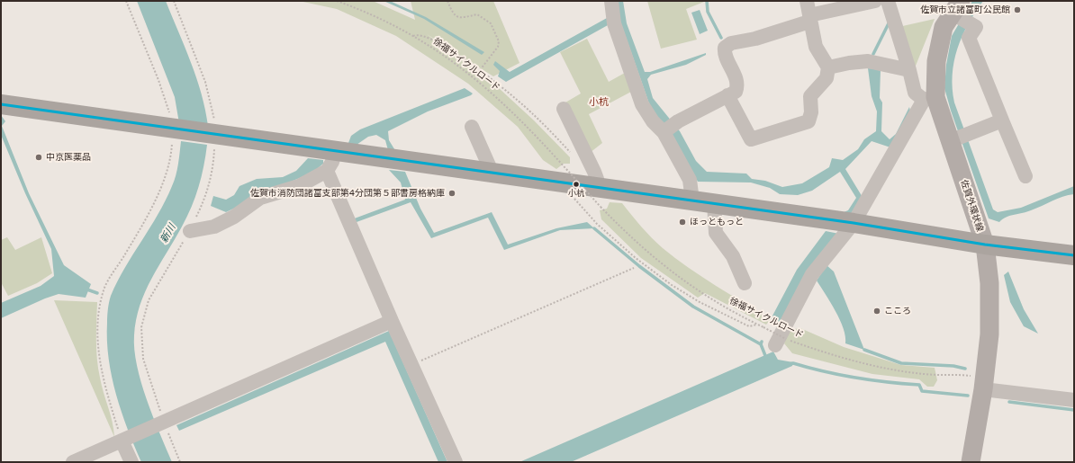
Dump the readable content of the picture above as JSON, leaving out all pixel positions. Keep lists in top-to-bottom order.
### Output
{
  "streets": {
    "main road": ["佐賀外環状線"],
    "path": ["徐福サイクルロード"]
  },
  "crossings": [
    ["徐福サイクルロード", "佐賀外環状線"]
  ],
  "districts": ["小杭"],
  "water": ["新川"],
  "places": [
    "佐賀市立諸富町公民館",
    "中京医薬品",
    "小杭",
    "佐賀市消防団諸富支部第4分団第５部書房格納庫",
    "ほっともっと",
    "こころ"
  ]
}
